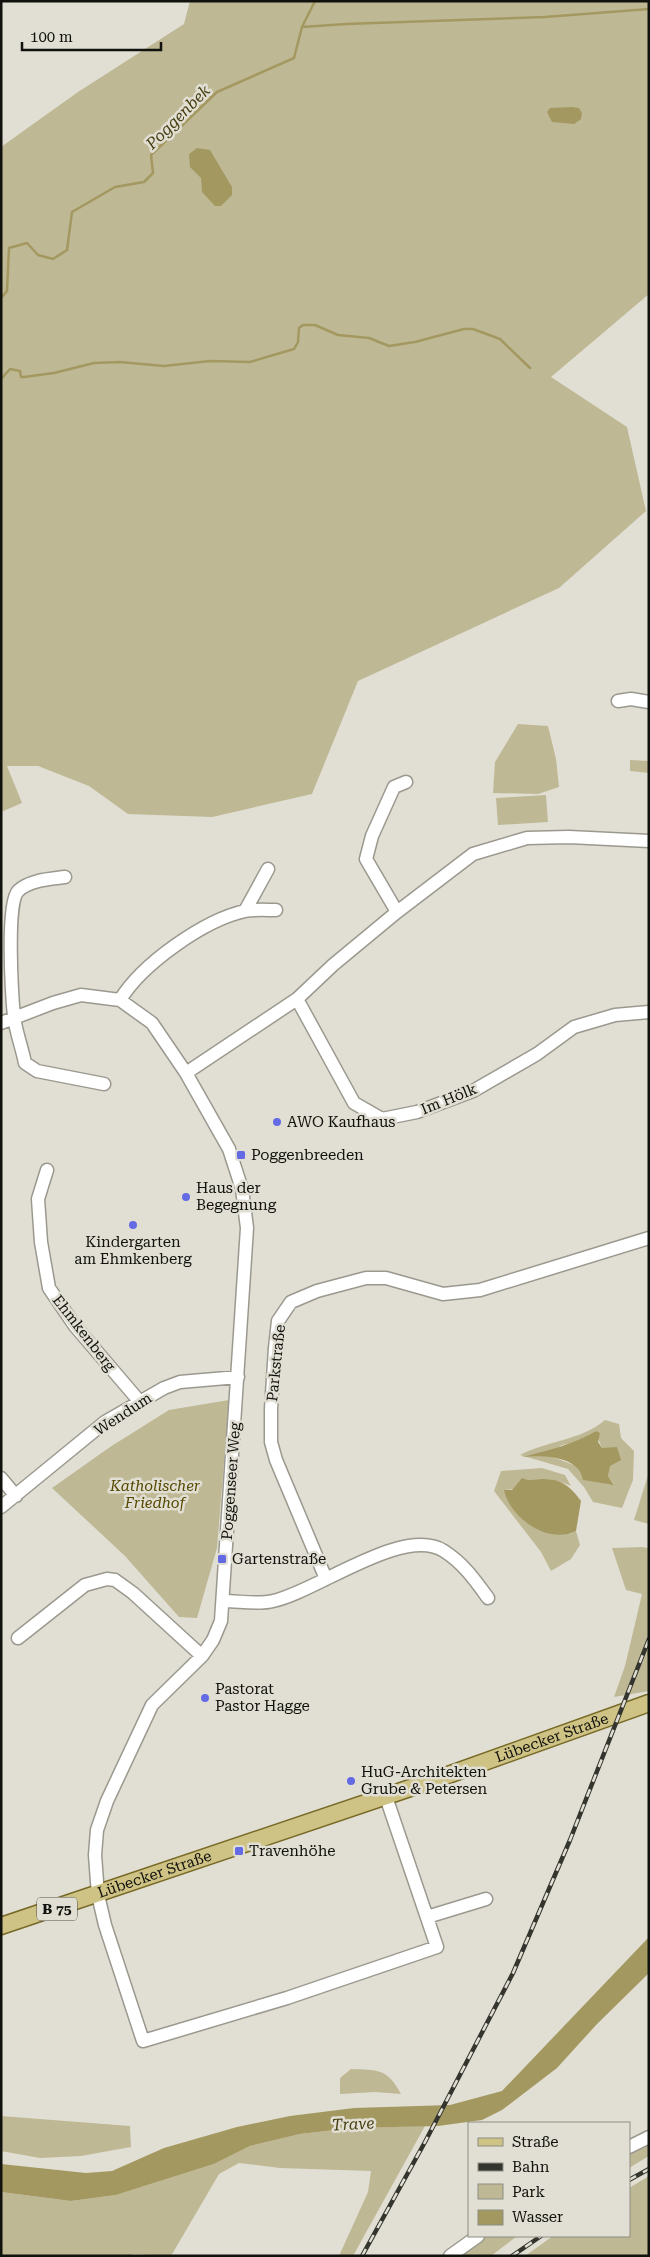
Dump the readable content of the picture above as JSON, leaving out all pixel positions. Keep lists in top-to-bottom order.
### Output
{
  "streets": {
    "main road": ["Lübecker Straße", "B 75"],
    "street": [
      "Im Hölk",
      "Ehmkenberg",
      "Parkstraße",
      "Wendum",
      "Poggenseer Weg"
    ]
  },
  "crossings": [
    ["Ehmkenberg", "Wendum"],
    ["Wendum", "Poggenseer Weg"],
    ["Poggenseer Weg", "Lübecker Straße"]
  ],
  "water": ["Poggenbek", "Trave"],
  "parks": ["Katholischer Friedhof"],
  "places": {
    "other": [
      "AWO Kaufhaus",
      "Haus der Begegnung",
      "Kindergarten am Ehmkenberg",
      "Pastorat Pastor Hagge",
      "HuG-Architekten Grube & Petersen"
    ],
    "transit": ["Poggenbreeden", "Gartenstraße", "Travenhöhe"]
  },
  "legend": [
    "Straße",
    "Bahn",
    "Park",
    "Wasser"
  ],
  "scale_bar": "100 m"
}
